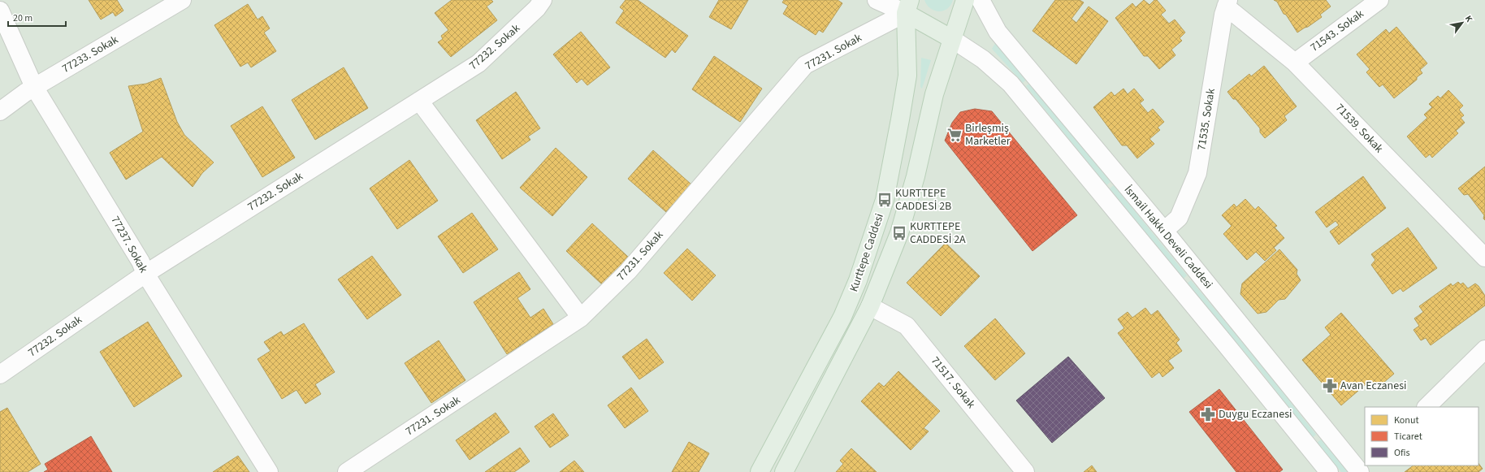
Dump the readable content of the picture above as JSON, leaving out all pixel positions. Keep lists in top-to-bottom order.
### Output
{
  "streets": {
    "main road": ["Kurttepe Caddesi"],
    "street": [
      "71543. Sokak",
      "77232. Sokak",
      "77231. Sokak",
      "77233. Sokak",
      "71535. Sokak",
      "71539. Sokak",
      "İsmail Hakkı Develi Caddesi",
      "77237. Sokak",
      "71517. Sokak"
    ]
  },
  "crossings": [
    ["71543. Sokak", "71539. Sokak"],
    ["77232. Sokak", "77237. Sokak"],
    ["77231. Sokak", "Kurttepe Caddesi"],
    ["77233. Sokak", "77237. Sokak"],
    ["71535. Sokak", "71539. Sokak"],
    ["71535. Sokak", "İsmail Hakkı Develi Caddesi"],
    ["İsmail Hakkı Develi Caddesi", "Kurttepe Caddesi"],
    ["Kurttepe Caddesi", "71517. Sokak"]
  ],
  "places": {
    "supermarket": ["Birleşmiş Marketler"],
    "bus stop": ["KURTTEPE CADDESİ 2B", "KURTTEPE CADDESİ 2A"],
    "pharmacy": ["Avan Eczanesi", "Duygu Eczanesi"]
  },
  "legend": ["Konut", "Ticaret", "Ofis"],
  "scale_bar": "20 m",
  "north": "top right"
}
